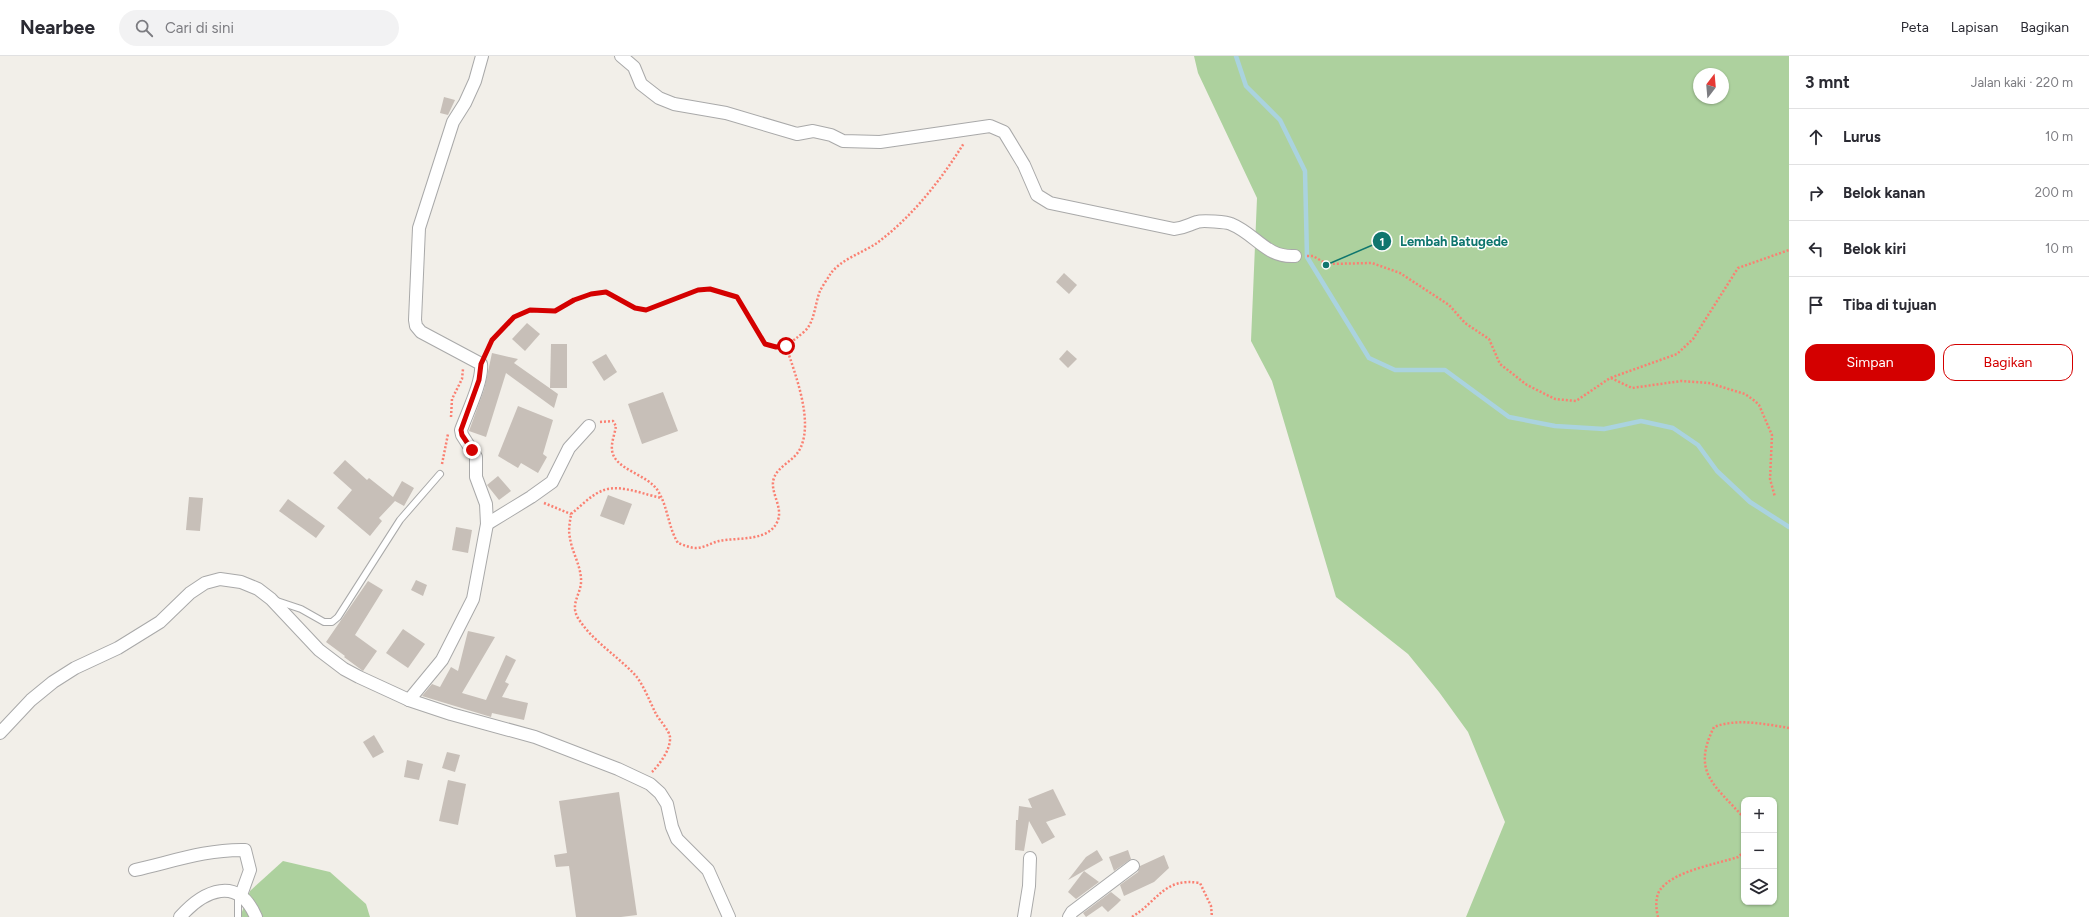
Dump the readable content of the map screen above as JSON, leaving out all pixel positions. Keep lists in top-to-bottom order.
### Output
{
  "places": ["Lembah Batugede"],
  "north": "top",
  "page": {
    "header": "Nearbee",
    "search": "Cari di sini",
    "nav": ["Peta", "Lapisan", "Bagikan"],
    "heading": ["3 mnt", "Jalan kaki · 220 m"],
    "list": [
      ["Lurus", "10 m"],
      ["Belok kanan", "200 m"],
      ["Belok kiri", "10 m"],
      "Tiba di tujuan"
    ],
    "buttons": ["Simpan", "Bagikan"],
    "map_buttons": ["+", "−"]
  }
}
